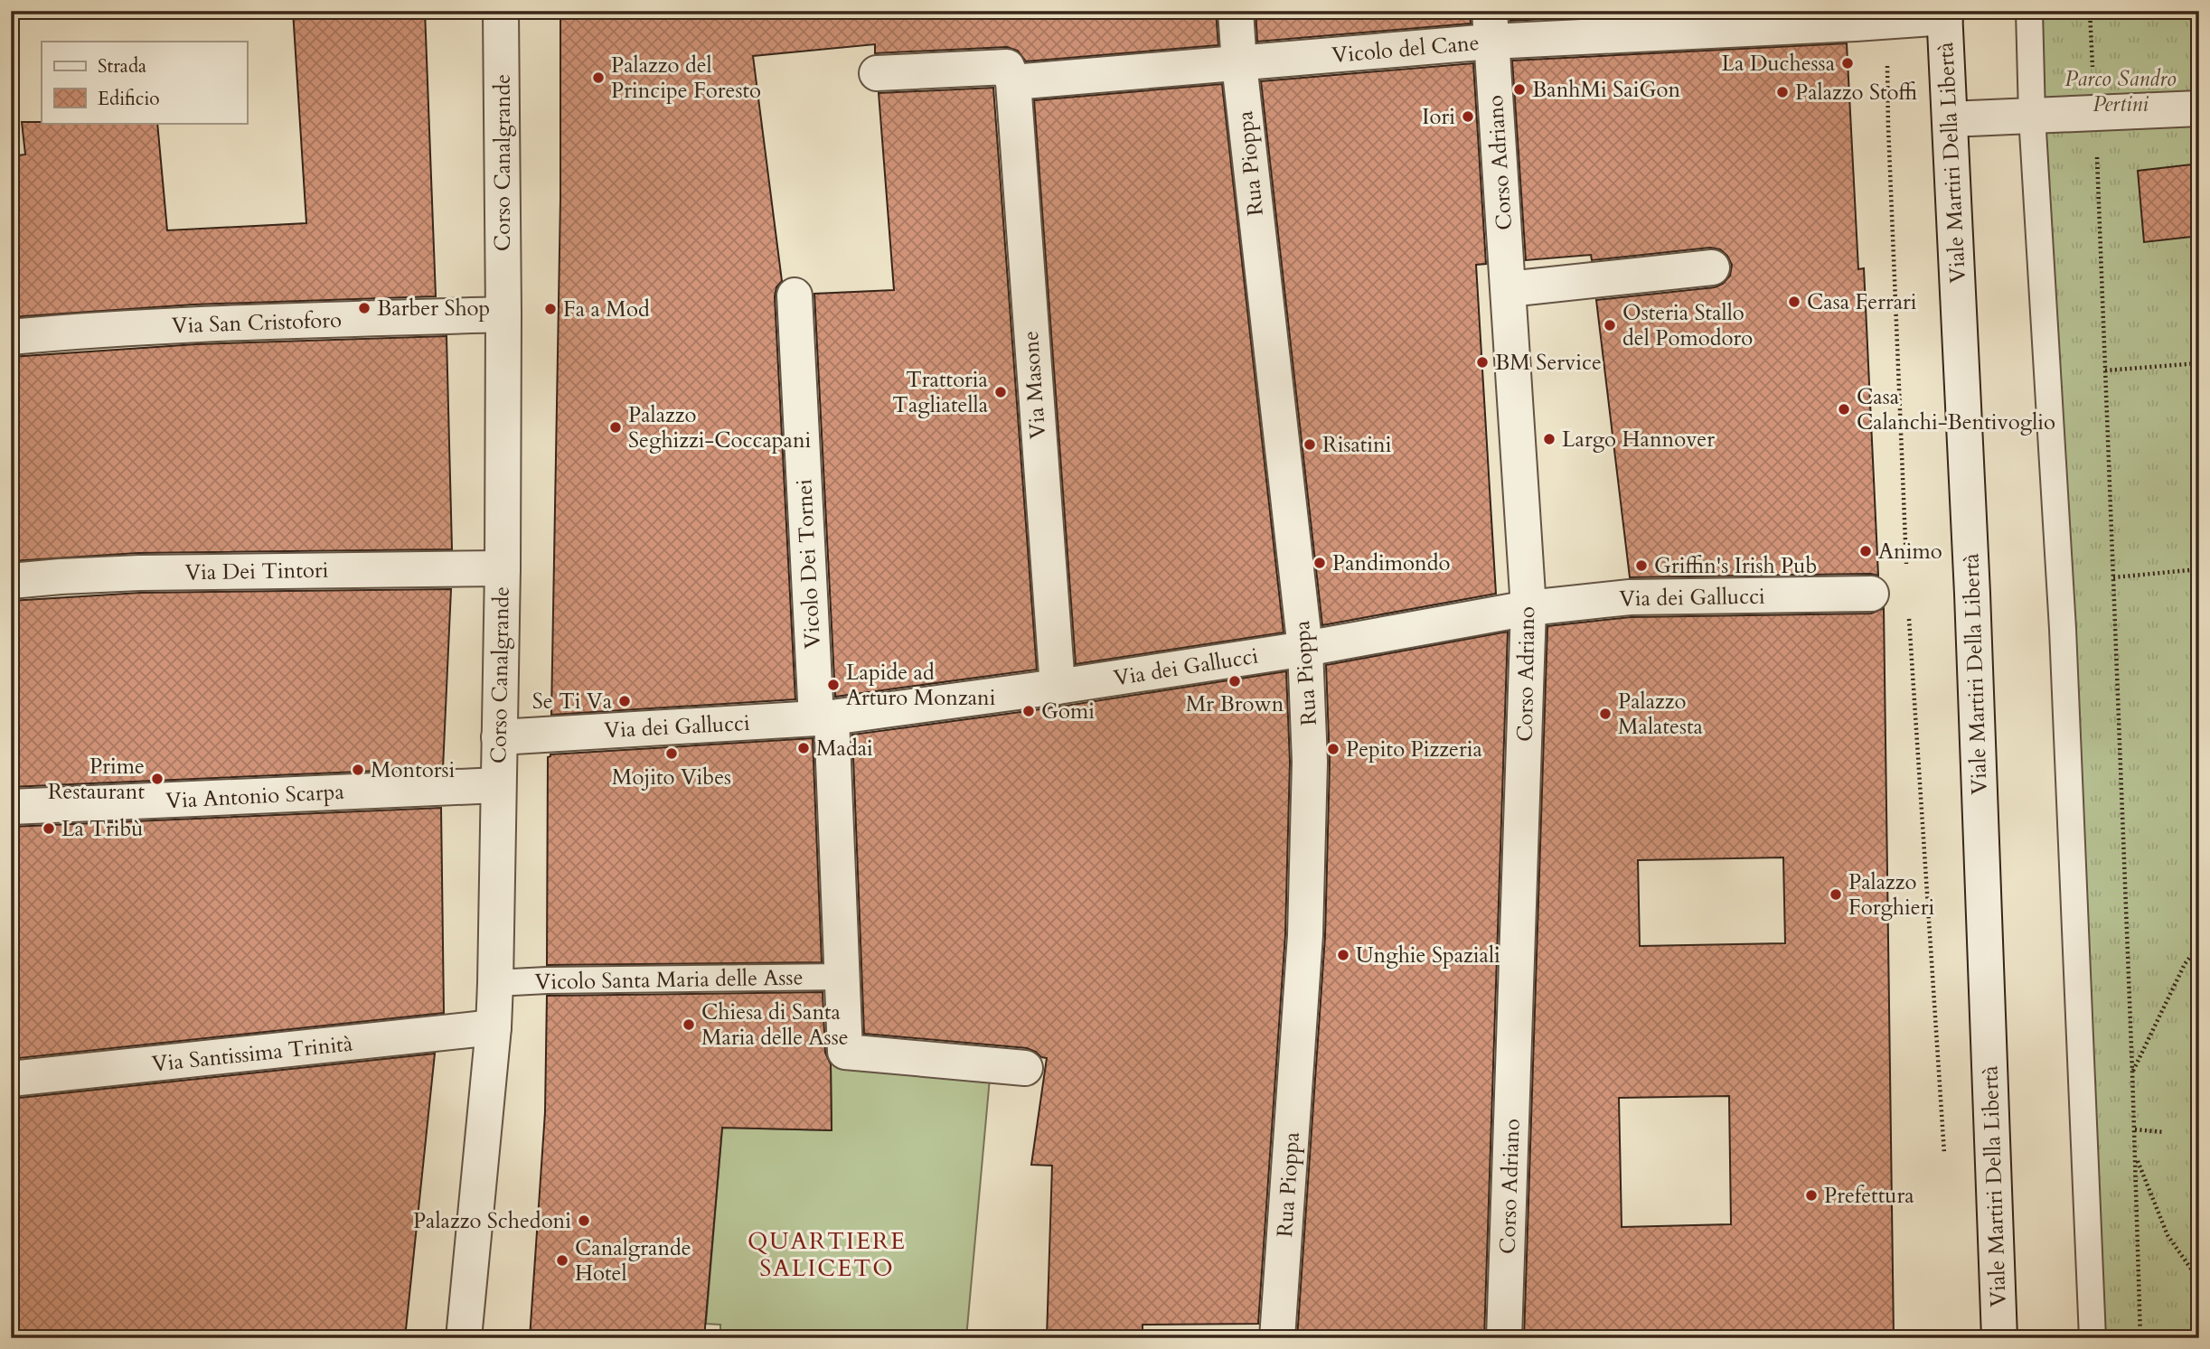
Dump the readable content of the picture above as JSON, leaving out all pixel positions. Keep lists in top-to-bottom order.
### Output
{
  "streets": {
    "street": [
      "Vicolo del Cane",
      "Corso Canalgrande",
      "Corso Adriano",
      "Viale Martiri Della Libertà",
      "Rua Pioppa",
      "Via San Cristoforo",
      "Via Masone",
      "Vicolo Dei Tornei",
      "Via Dei Tintori",
      "Via dei Gallucci",
      "Via Antonio Scarpa",
      "Via Santissima Trinità"
    ],
    "lane": ["Vicolo Santa Maria delle Asse"]
  },
  "crossings": [
    ["Vicolo del Cane", "Corso Adriano"],
    ["Vicolo del Cane", "Viale Martiri Della Libertà"],
    ["Vicolo del Cane", "Rua Pioppa"],
    ["Vicolo del Cane", "Via Masone"],
    ["Corso Canalgrande", "Via San Cristoforo"],
    ["Corso Canalgrande", "Via Dei Tintori"],
    ["Corso Canalgrande", "Via dei Gallucci"],
    ["Corso Canalgrande", "Via Antonio Scarpa"],
    ["Corso Canalgrande", "Vicolo Santa Maria delle Asse"],
    ["Corso Canalgrande", "Via Santissima Trinità"],
    ["Corso Adriano", "Via dei Gallucci"],
    ["Rua Pioppa", "Via dei Gallucci"],
    ["Via Masone", "Via dei Gallucci"],
    ["Vicolo Dei Tornei", "Via dei Gallucci"]
  ],
  "districts": ["QUARTIERE SALICETO"],
  "parks": ["Parco Sandro Pertini"],
  "places": [
    "La Duchessa",
    "Palazzo del Principe Foresto",
    "BanhMi SaiGon",
    "Palazzo Stoffi",
    "Iori",
    "Casa Ferrari",
    "Barber Shop",
    "Fa a Mod",
    "Osteria Stallo del Pomodoro",
    "BM Service",
    "Trattoria Tagliatella",
    "Casa Calanchi-Bentivoglio",
    "Palazzo Seghizzi-Coccapani",
    "Largo Hannover",
    "Risatini",
    "Animo",
    "Pandimondo",
    "Griffin's Irish Pub",
    "Mr Brown",
    "Lapide ad Arturo Monzani",
    "Se Ti Va",
    "Gomi",
    "Palazzo Malatesta",
    "Madai",
    "Pepito Pizzeria",
    "Mojito Vibes",
    "Montorsi",
    "Prime Restaurant",
    "La Tribù",
    "Palazzo Forghieri",
    "Unghie Spaziali",
    "Chiesa di Santa Maria delle Asse",
    "Prefettura",
    "Palazzo Schedoni",
    "Canalgrande Hotel"
  ],
  "legend": ["Strada", "Edificio"]
}
